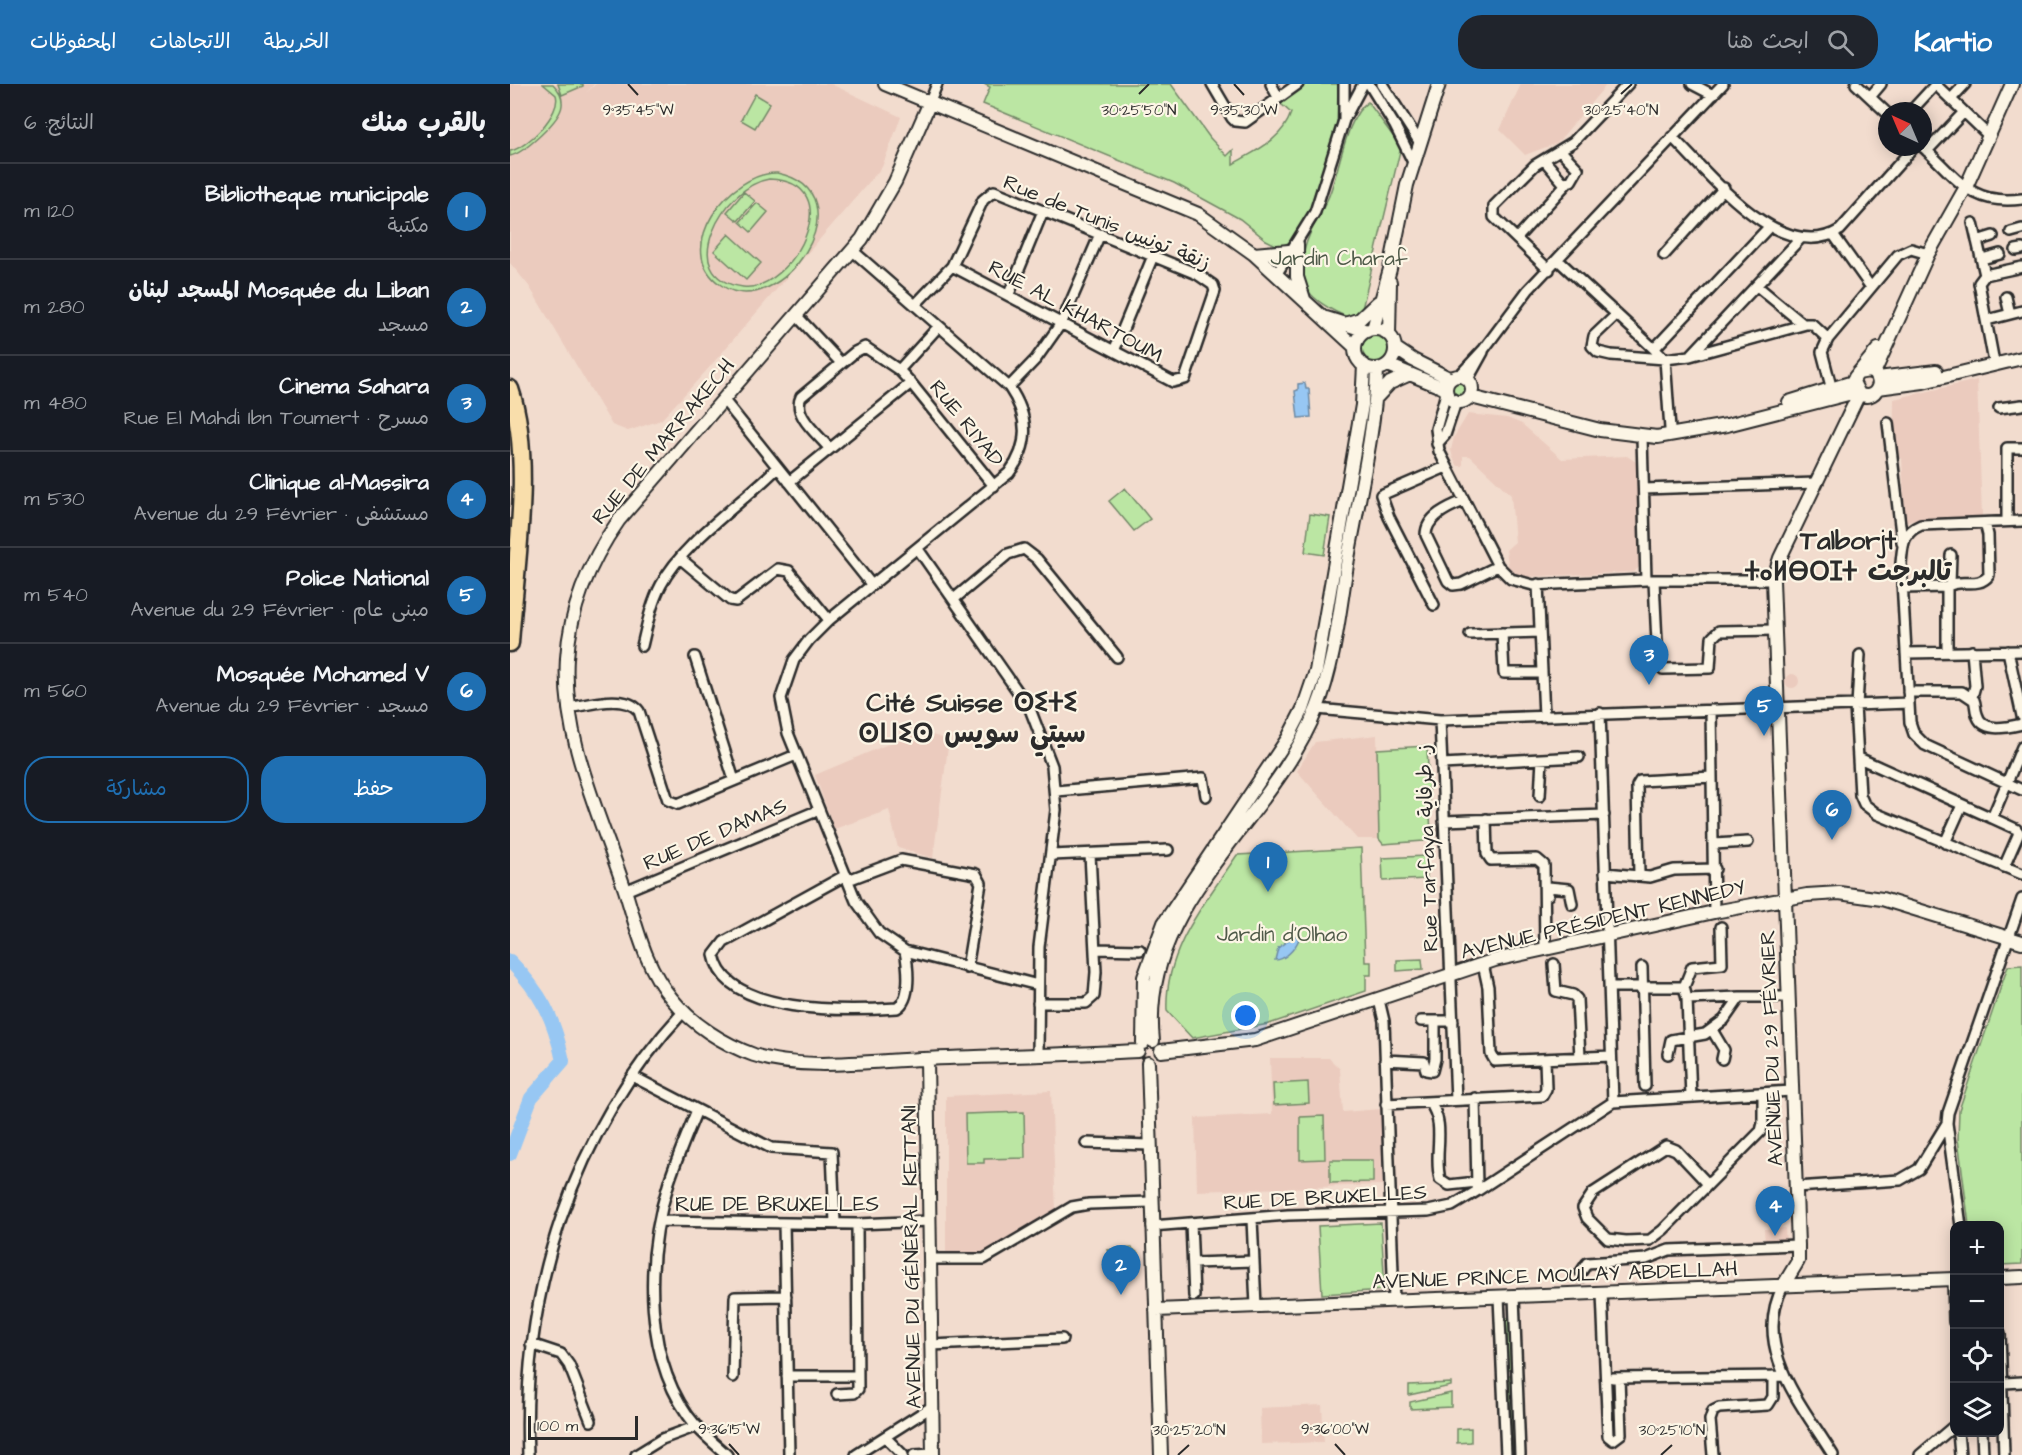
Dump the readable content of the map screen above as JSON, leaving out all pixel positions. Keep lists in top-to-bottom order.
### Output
{
  "streets": {
    "street": [
      "Rue de Tunis زنقة تونس",
      "RUE AL KHARTOUM",
      "RUE RIYAD",
      "RUE DE MARRAKECH",
      "RUE DE DAMAS",
      "Rue Tarfaya ز. طرفاية",
      "AVENUE PRÉSIDENT KENNEDY",
      "AVENUE DU 29 FÉVRIER",
      "RUE DE BRUXELLES",
      "AVENUE DU GÉNÉRAL KETTANI",
      "AVENUE PRINCE MOULAY ABDELLAH"
    ]
  },
  "crossings": [
    ["Rue de Tunis زنقة تونس", "RUE AL KHARTOUM"],
    ["RUE DE MARRAKECH", "RUE DE DAMAS"],
    ["RUE DE MARRAKECH", "AVENUE DU GÉNÉRAL KETTANI"],
    ["Rue Tarfaya ز. طرفاية", "AVENUE PRÉSIDENT KENNEDY"],
    ["AVENUE PRÉSIDENT KENNEDY", "AVENUE DU 29 FÉVRIER"],
    ["AVENUE DU 29 FÉVRIER", "RUE DE BRUXELLES"],
    ["AVENUE DU 29 FÉVRIER", "AVENUE PRINCE MOULAY ABDELLAH"],
    ["RUE DE BRUXELLES", "AVENUE DU GÉNÉRAL KETTANI"]
  ],
  "districts": ["Talborjt ⵜⴰⵍⴱⵔⵊⵜ تالبرجت", "Cité Suisse ⵙⵉⵜⵉ ⵙⵡⵉⵙ سيتي سويس"],
  "parks": ["Jardin Charaf", "Jardin d'Olhao"],
  "scale_bar": "100 m",
  "north": "top left",
  "page": {
    "header": "Kartio",
    "search": "ابحث هنا",
    "nav": ["الخريطة", "الاتجاهات", "المحفوظات"],
    "heading": ["بالقرب منك", "النتائج: 6"],
    "list": [
      {
        "mark": "1",
        "name": "Bibliotheque municipale",
        "note": "مكتبة",
        "value": "120 m"
      },
      {
        "mark": "2",
        "name": "Mosquée du Liban المسجد لبنان",
        "note": "مسجد",
        "value": "280 m"
      },
      {
        "mark": "3",
        "name": "Cinema Sahara",
        "note": "مسرح · Rue El Mahdi Ibn Toumert",
        "value": "480 m"
      },
      {
        "mark": "4",
        "name": "Clinique al-Massira",
        "note": "مستشفى · Avenue du 29 Février",
        "value": "530 m"
      },
      {
        "mark": "5",
        "name": "Police National",
        "note": "مبنى عام · Avenue du 29 Février",
        "value": "540 m"
      },
      {
        "mark": "6",
        "name": "Mosquée Mohamed V",
        "note": "مسجد · Avenue du 29 Février",
        "value": "560 m"
      }
    ],
    "pins": [
      "3",
      "5",
      "6",
      "1",
      "4",
      "2"
    ],
    "buttons": ["حفظ", "مشاركة"],
    "map_buttons": ["+", "−"],
    "scale": "100 m"
  },
  "coordinates": [
    "30°25'50\"N",
    "30°25'40\"N",
    "9°35'45\"W",
    "9°35'30\"W",
    "9°36'15\"W",
    "9°36'00\"W",
    "30°25'20\"N",
    "30°25'10\"N"
  ]
}
